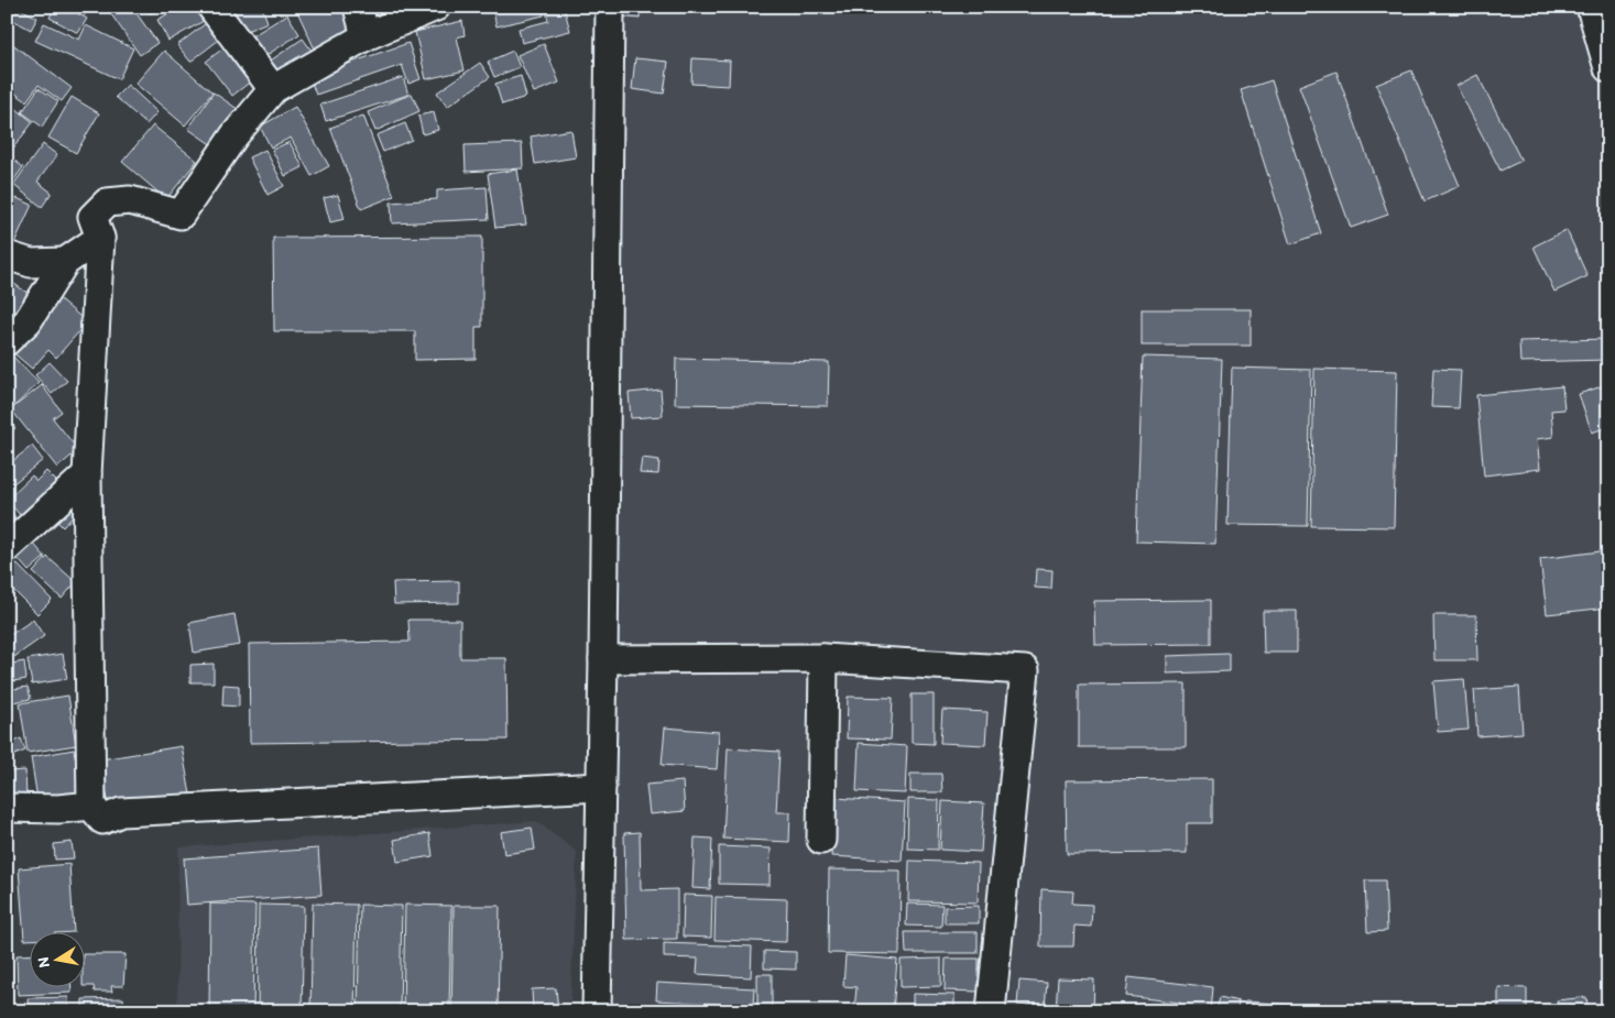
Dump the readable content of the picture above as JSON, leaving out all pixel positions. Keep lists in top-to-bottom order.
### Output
{
  "north": "left"
}
